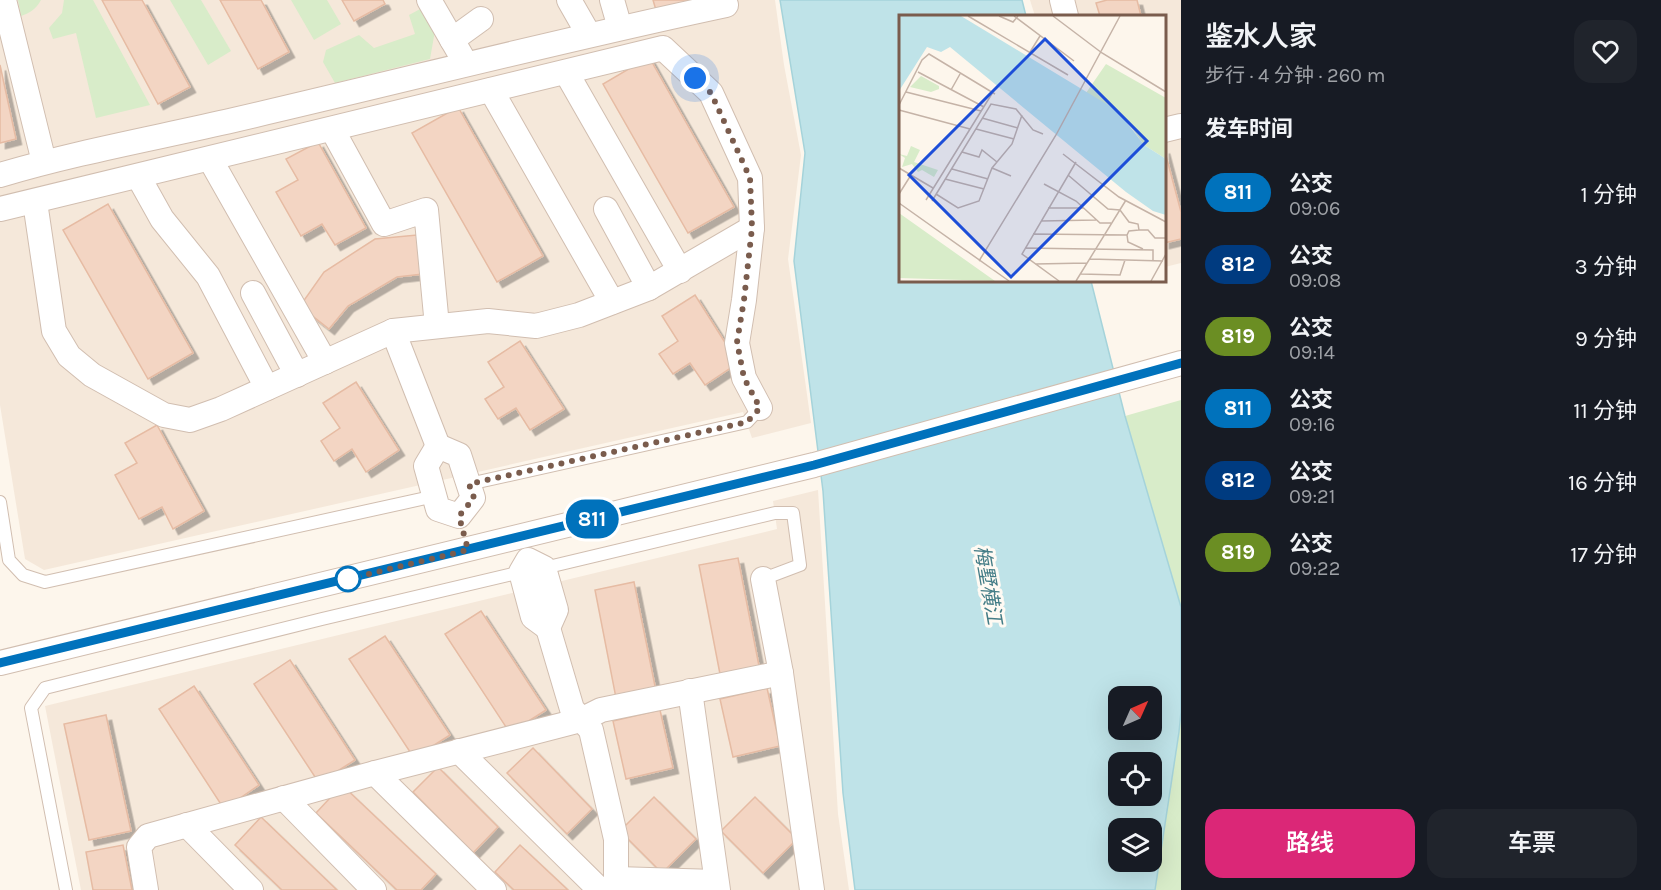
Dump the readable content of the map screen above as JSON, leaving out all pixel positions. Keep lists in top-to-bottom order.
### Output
{
  "water": ["梅墅横江"],
  "lines": ["bus line 811"],
  "north": "top right",
  "page": {
    "on_map": "811",
    "heading": [
      ["鉴水人家", "步行 · 4 分钟 · 260 m"],
      "发车时间"
    ],
    "list": [
      {
        "mark": "811",
        "name": "公交",
        "note": "09:06",
        "value": "1 分钟"
      },
      {
        "mark": "812",
        "name": "公交",
        "note": "09:08",
        "value": "3 分钟"
      },
      {
        "mark": "819",
        "name": "公交",
        "note": "09:14",
        "value": "9 分钟"
      },
      {
        "mark": "811",
        "name": "公交",
        "note": "09:16",
        "value": "11 分钟"
      },
      {
        "mark": "812",
        "name": "公交",
        "note": "09:21",
        "value": "16 分钟"
      },
      {
        "mark": "819",
        "name": "公交",
        "note": "09:22",
        "value": "17 分钟"
      }
    ],
    "buttons": ["路线", "车票"]
  }
}
